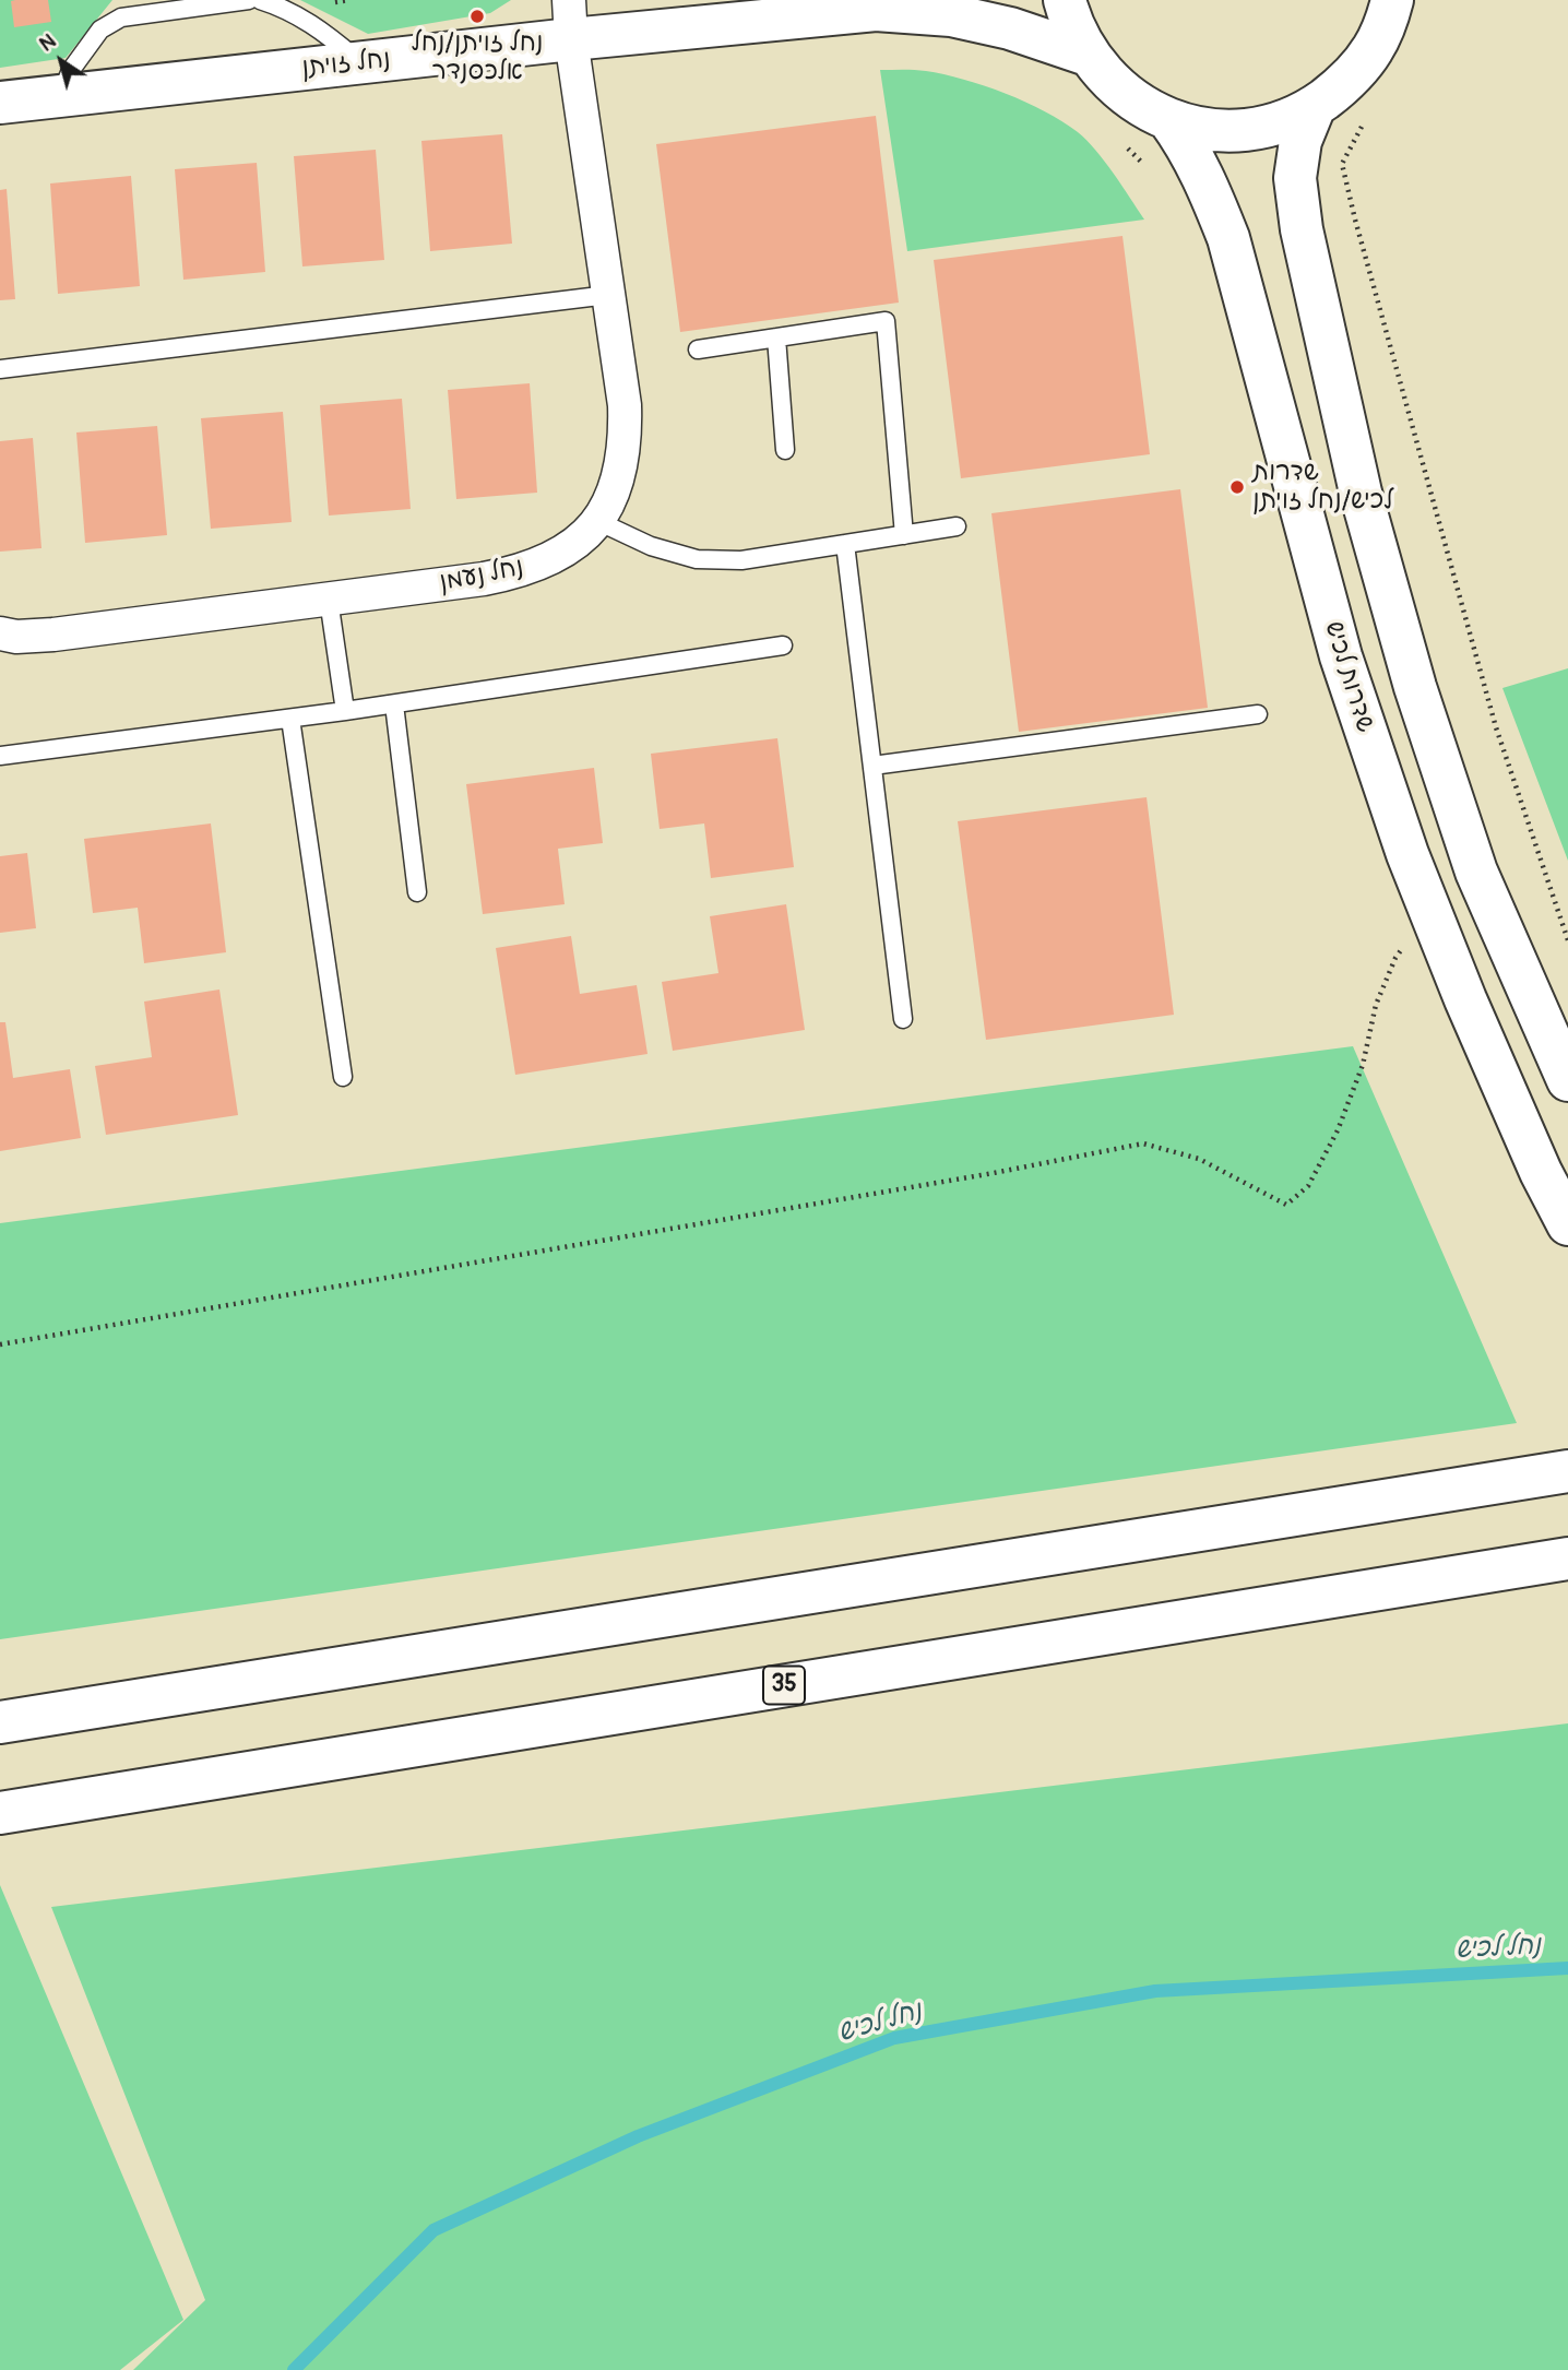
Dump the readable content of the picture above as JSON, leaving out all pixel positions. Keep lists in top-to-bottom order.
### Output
{
  "streets": {
    "main road": ["נחל זויתן", "שדרות לכיש", "35"],
    "street": ["נחל נעמן"]
  },
  "crossings": [
    ["נחל זויתן", "נחל נעמן"]
  ],
  "water": ["נחל לכיש"],
  "places": ["נחל זויתן/נחל אלכסנדר", "שדרות לכיש/נחל זויתן"],
  "north": "top left"
}
